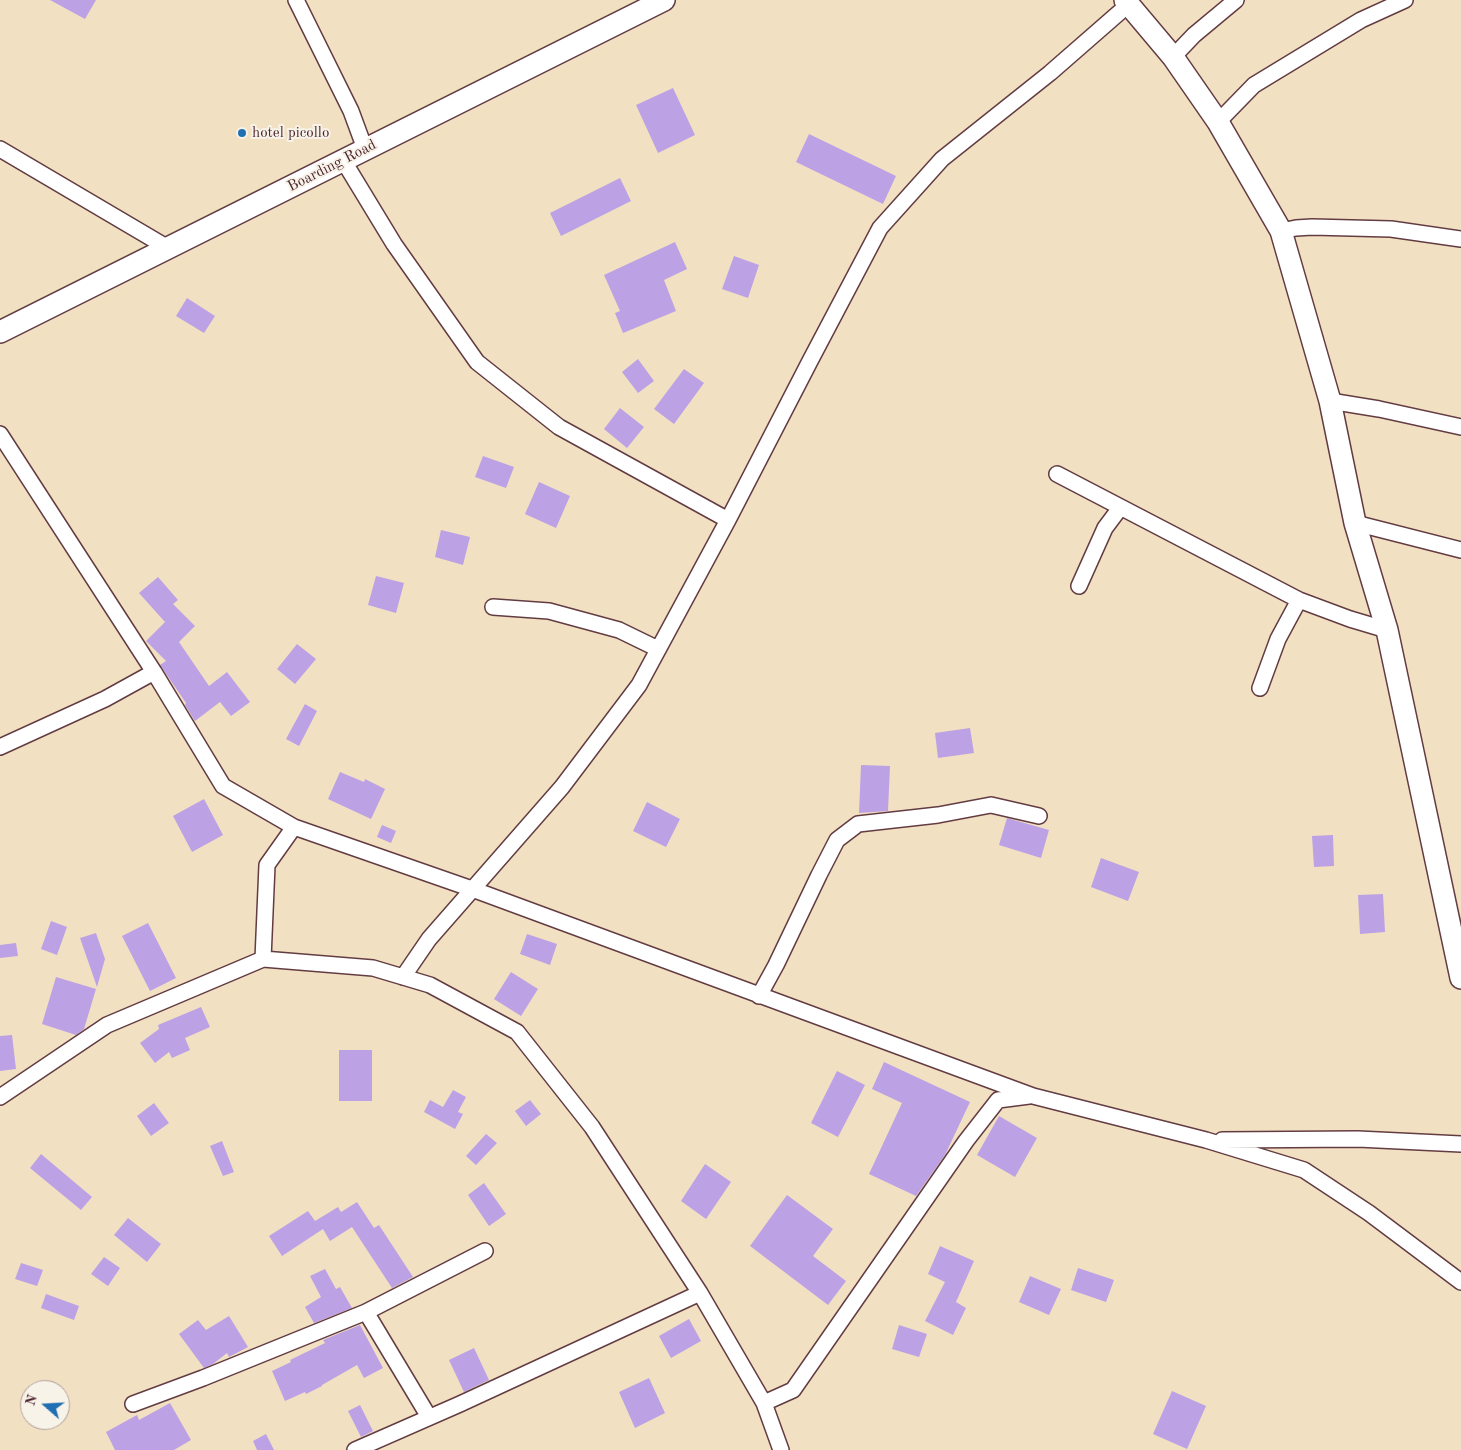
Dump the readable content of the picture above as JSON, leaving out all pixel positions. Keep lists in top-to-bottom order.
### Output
{
  "streets": {
    "main road": ["Boarding Road"]
  },
  "places": ["hotel picollo"],
  "north": "left"
}
